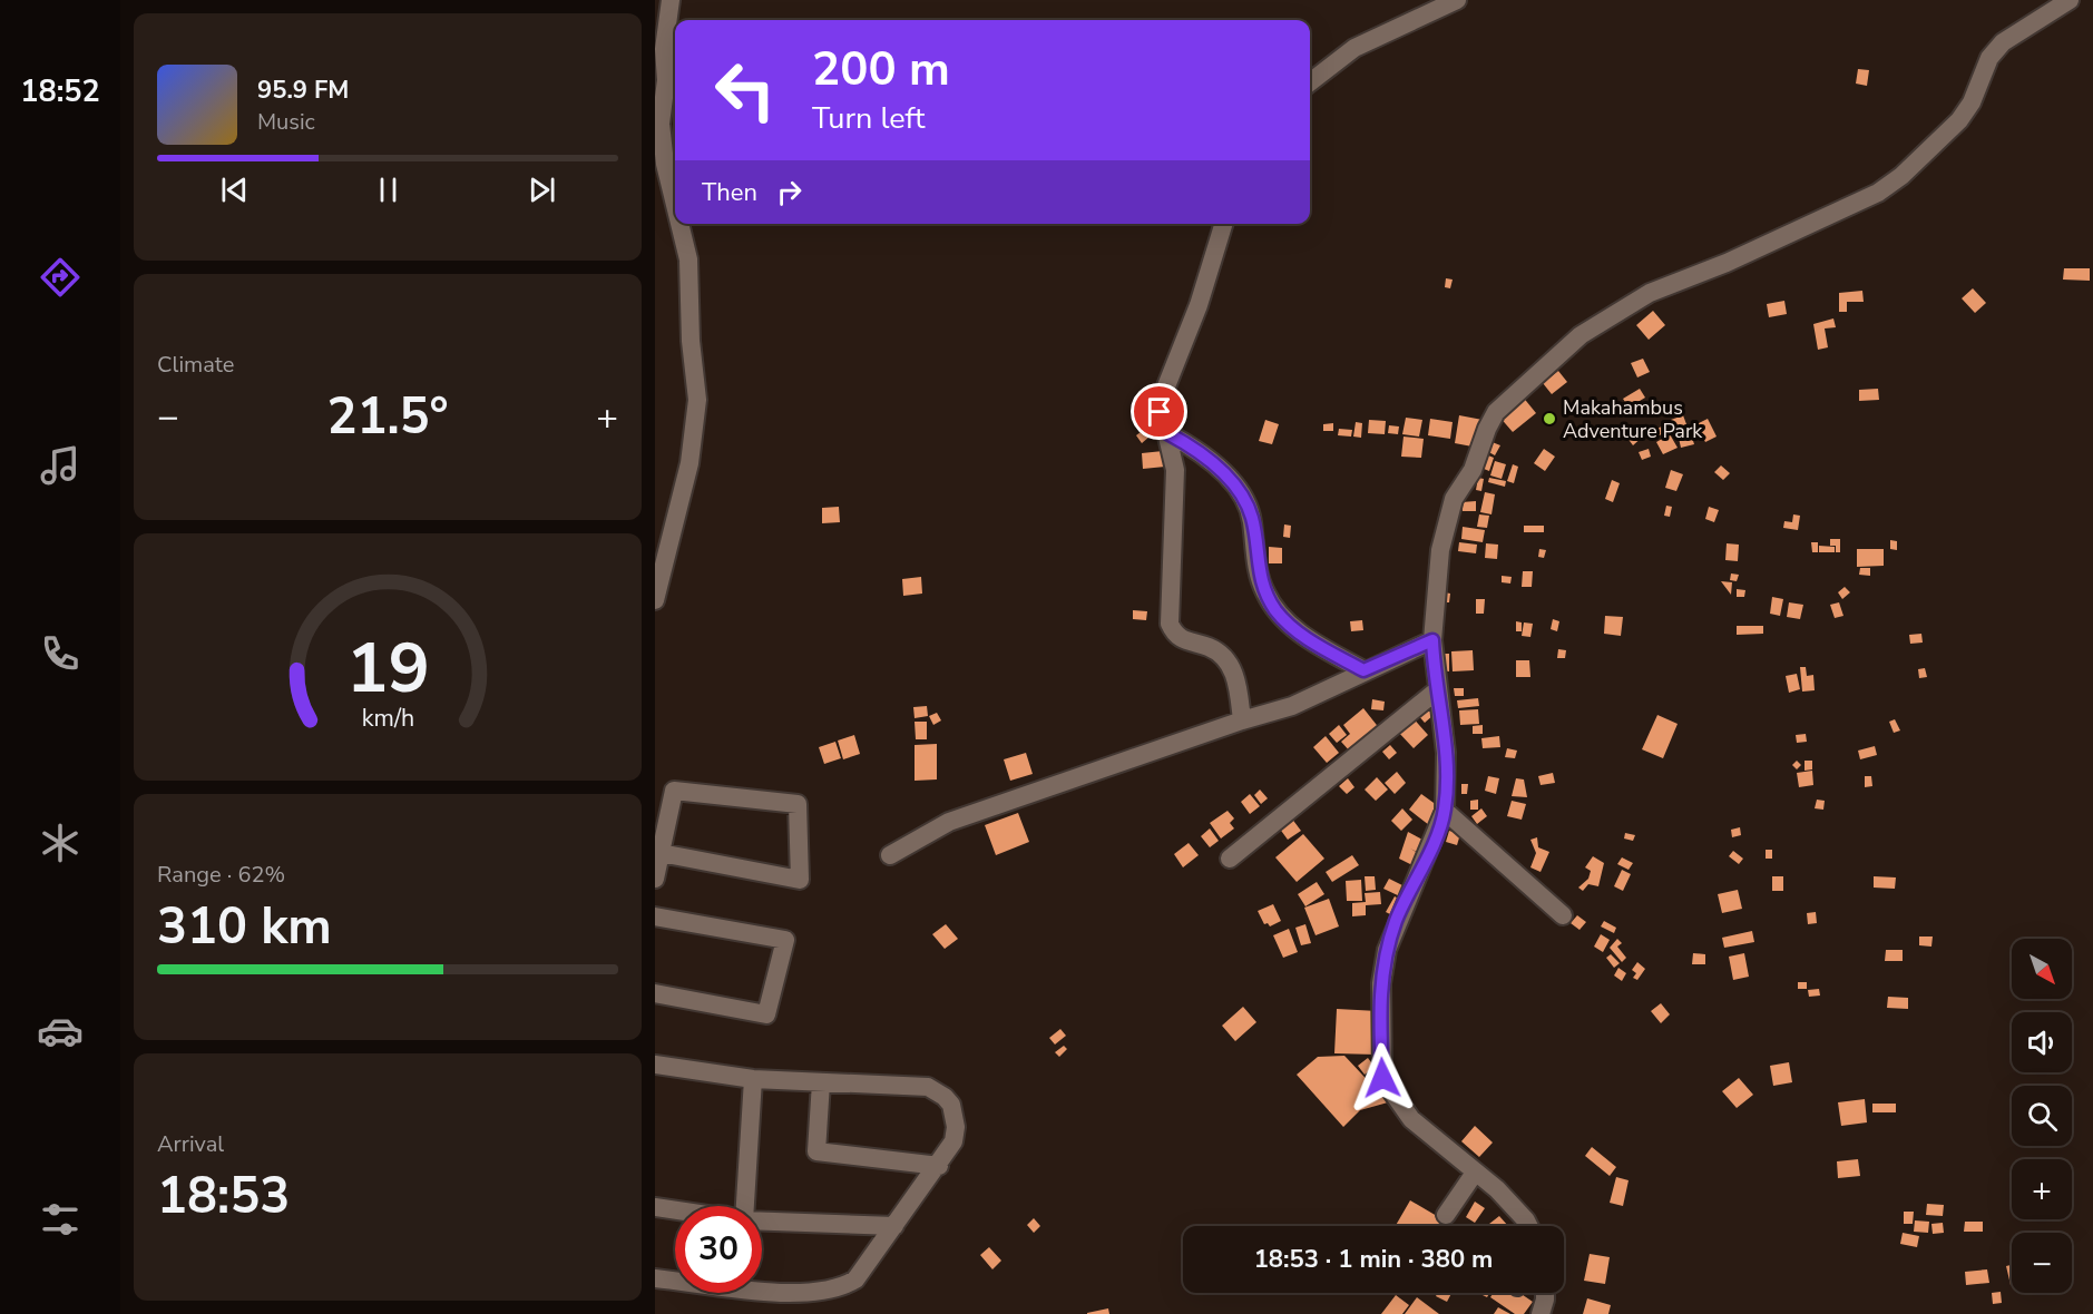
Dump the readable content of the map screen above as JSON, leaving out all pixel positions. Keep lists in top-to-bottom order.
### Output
{
  "places": ["Makahambus Adventure Park"],
  "north": "bottom right",
  "page": {
    "tabs": "18:52",
    "turn": ["200 m", "Turn left"],
    "song": ["95.9 FM", "Music"],
    "then": "Then",
    "tile": [
      "Climate",
      ["Range · 62%", "310 km"],
      ["Arrival", "18:53"]
    ],
    "heat": ["−", "21.5°", "+"],
    "map_buttons": ["+", "−"],
    "limit": "30",
    "trip": "18:53 · 1 min · 380 m",
    "gauge": ["19", "km/h"]
  }
}
